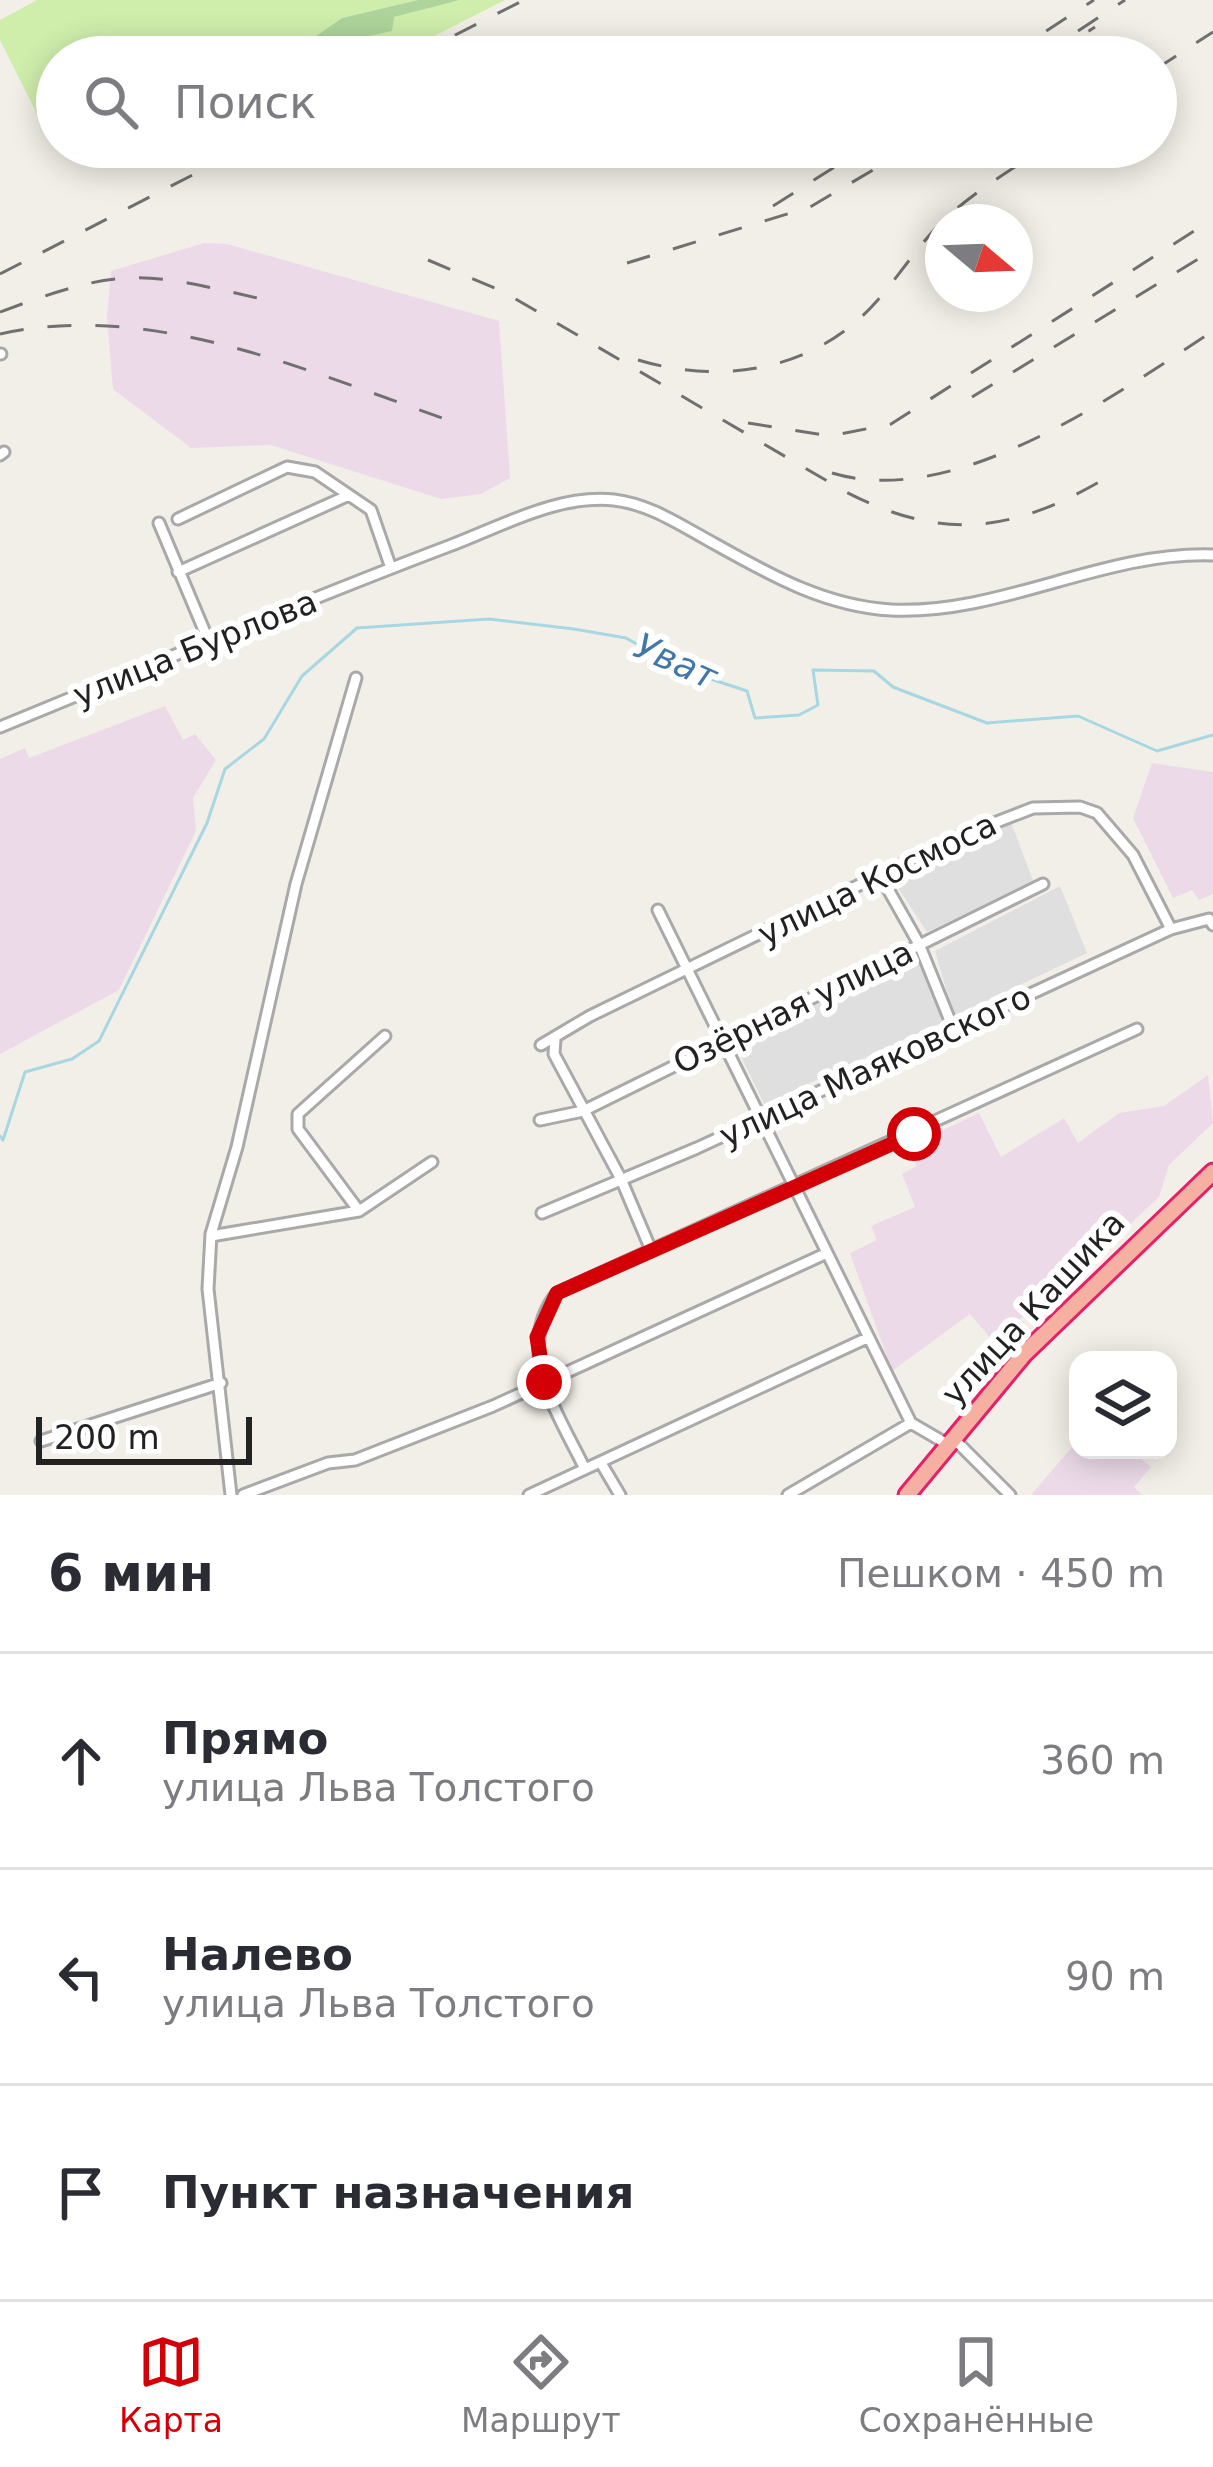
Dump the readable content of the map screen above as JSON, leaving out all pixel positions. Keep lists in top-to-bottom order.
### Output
{
  "streets": {
    "highway": ["улица Кашика"],
    "street": [
      "улица Бурлова",
      "улица Космоса",
      "Озёрная улица",
      "улица Маяковского"
    ]
  },
  "crossings": [
    ["улица Космоса", "улица Маяковского"]
  ],
  "water": ["Уват"],
  "scale_bar": "200 m",
  "north": "right",
  "page": {
    "search": "Поиск",
    "scale": "200 m",
    "heading": ["6 мин", "Пешком · 450 m"],
    "list": [
      ["Прямо", "улица Льва Толстого", "360 m"],
      ["Налево", "улица Льва Толстого", "90 m"],
      "Пункт назначения"
    ],
    "nav": ["Карта", "Маршрут", "Сохранённые"]
  }
}
